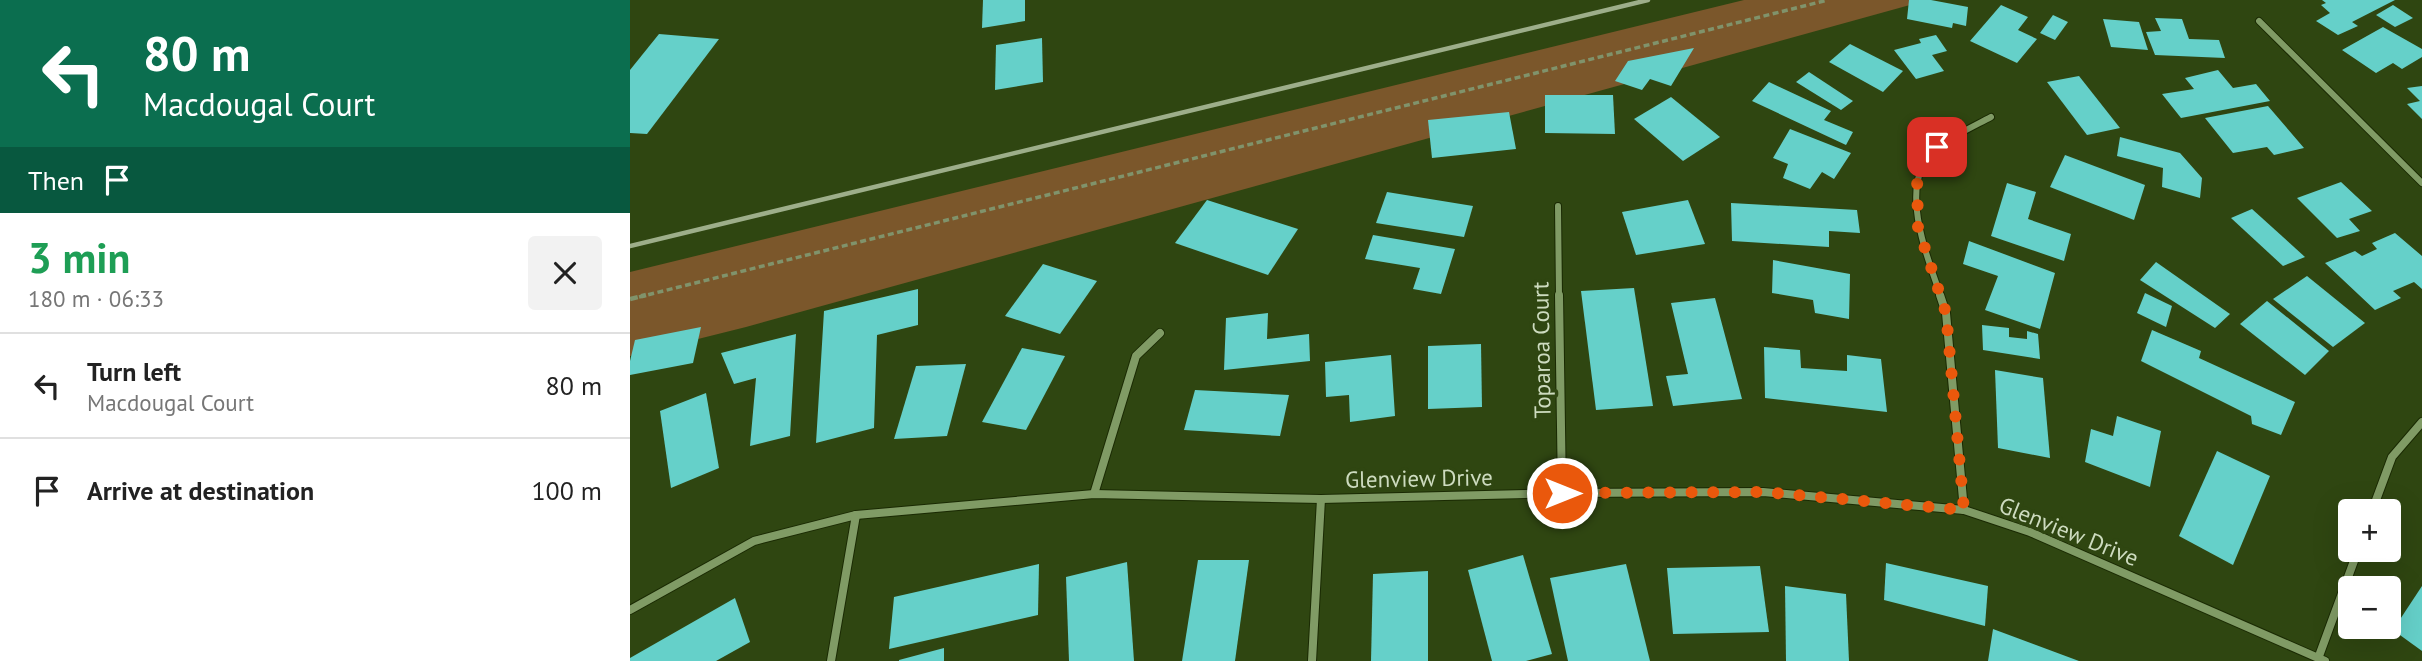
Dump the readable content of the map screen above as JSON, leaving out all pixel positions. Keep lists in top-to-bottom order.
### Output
{
  "streets": {
    "street": ["Toparoa Court", "Glenview Drive"]
  },
  "crossings": [
    ["Toparoa Court", "Glenview Drive"]
  ],
  "page": {
    "turn": ["80 m", "Macdougal Court"],
    "then": "Then",
    "heading": ["3 min", "180 m · 06:33"],
    "list": [
      {
        "name": "Turn left",
        "note": "Macdougal Court",
        "value": "80 m"
      },
      {
        "name": "Arrive at destination",
        "value": "100 m"
      }
    ],
    "map_buttons": ["+", "−"]
  }
}
